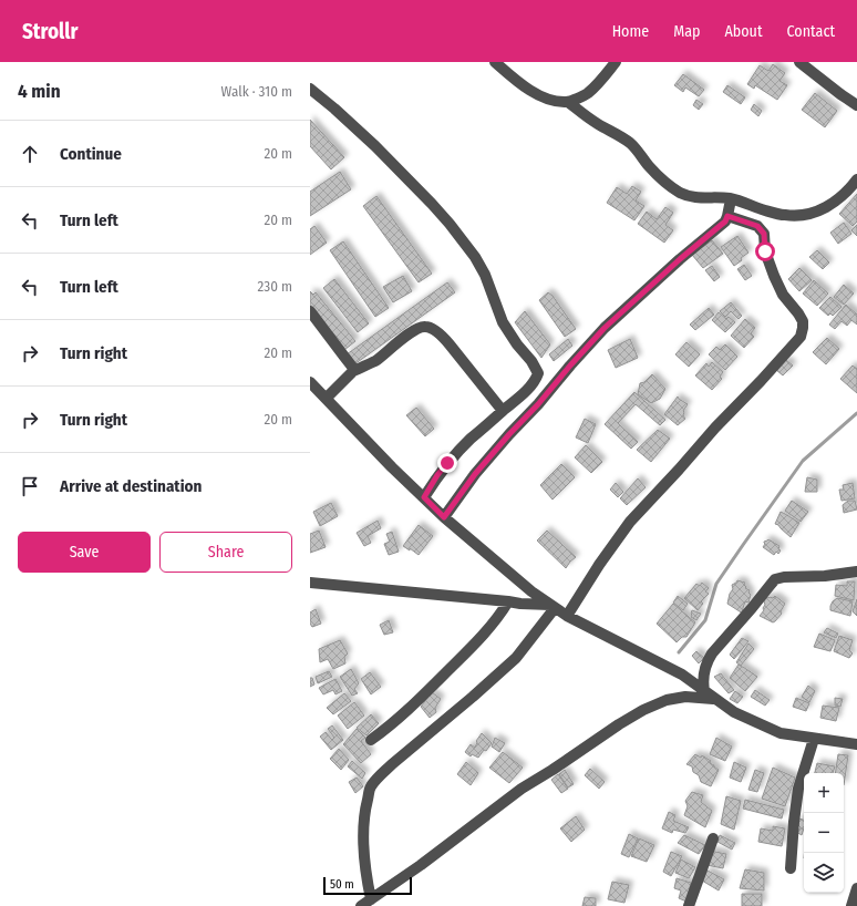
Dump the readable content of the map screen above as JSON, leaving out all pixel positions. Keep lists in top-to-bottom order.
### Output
{
  "scale_bar": "50 m",
  "page": {
    "header": "Strollr",
    "nav": [
      "Home",
      "Map",
      "About",
      "Contact"
    ],
    "heading": ["4 min", "Walk · 310 m"],
    "list": [
      ["Continue", "20 m"],
      ["Turn left", "20 m"],
      ["Turn left", "230 m"],
      ["Turn right", "20 m"],
      ["Turn right", "20 m"],
      "Arrive at destination"
    ],
    "buttons": ["Save", "Share"],
    "map_buttons": ["+", "−"],
    "scale": "50 m"
  }
}
